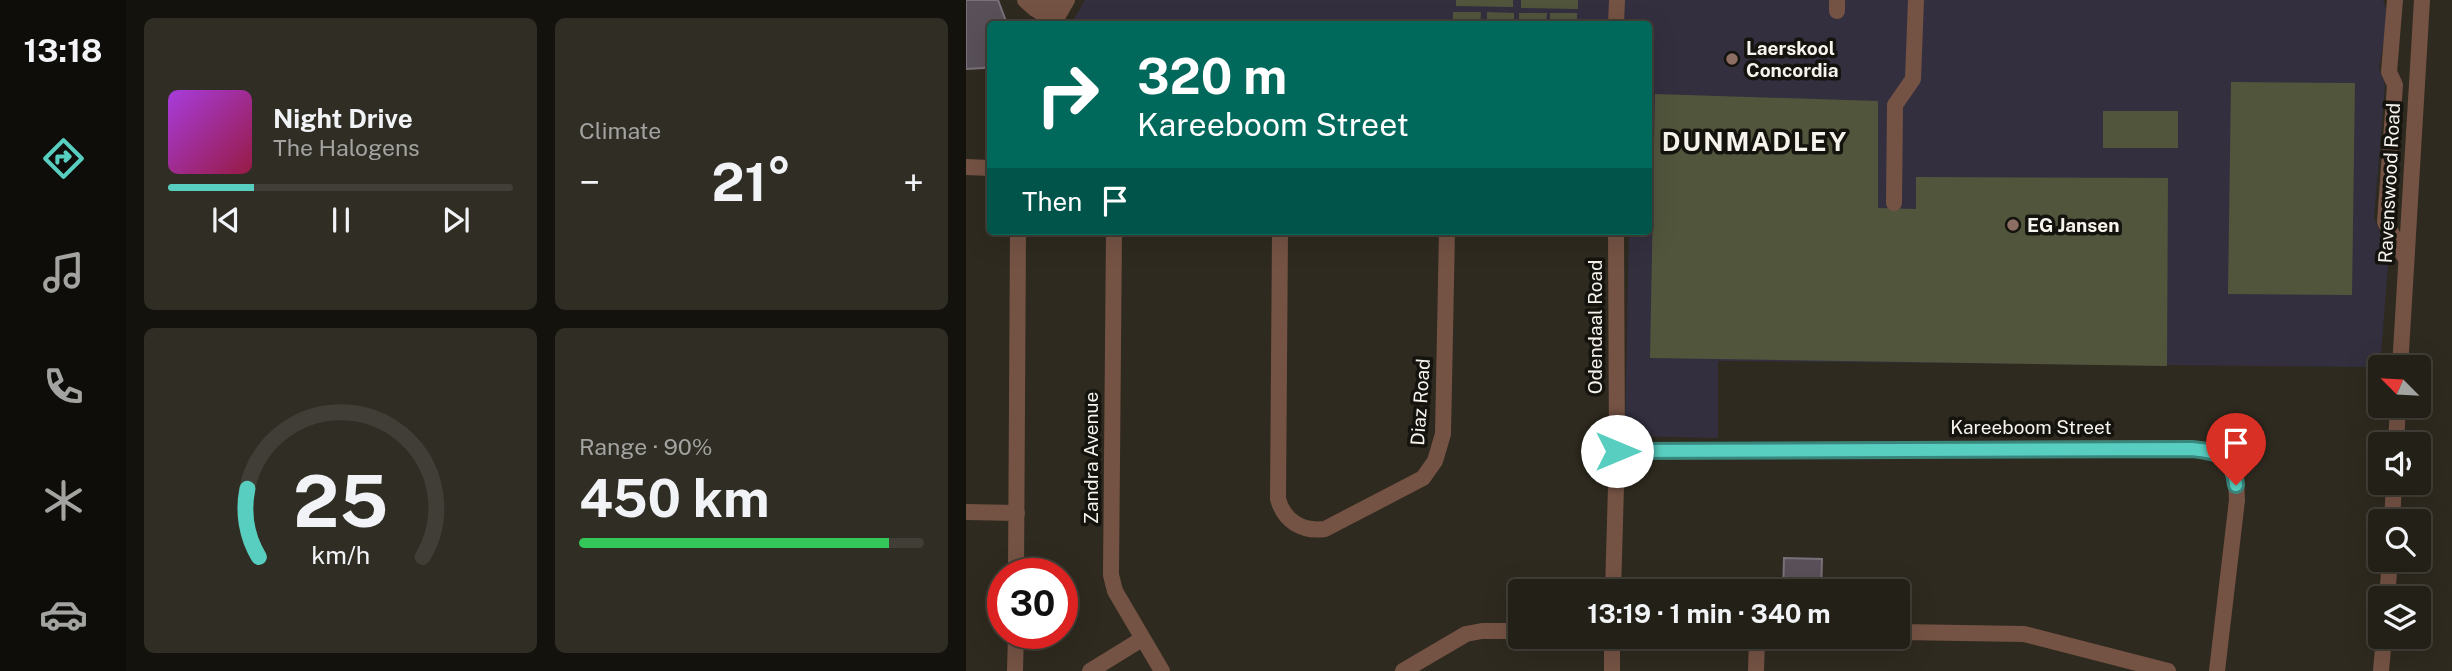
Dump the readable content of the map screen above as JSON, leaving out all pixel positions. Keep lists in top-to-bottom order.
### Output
{
  "streets": {
    "street": [
      "Ravenswood Road",
      "Odendaal Road",
      "Diaz Road",
      "Kareeboom Street",
      "Zandra Avenue"
    ]
  },
  "crossings": [
    ["Odendaal Road", "Kareeboom Street"]
  ],
  "districts": ["DUNMADLEY"],
  "places": ["Laerskool Concordia", "EG Jansen"],
  "north": "top left",
  "page": {
    "tabs": "13:18",
    "tile": [
      "Climate",
      ["Range · 90%", "450 km"]
    ],
    "turn": ["320 m", "Kareeboom Street"],
    "song": ["Night Drive", "The Halogens"],
    "heat": ["−", "21°", "+"],
    "then": "Then",
    "limit": "30",
    "trip": "13:19 · 1 min · 340 m",
    "gauge": ["25", "km/h"]
  }
}
